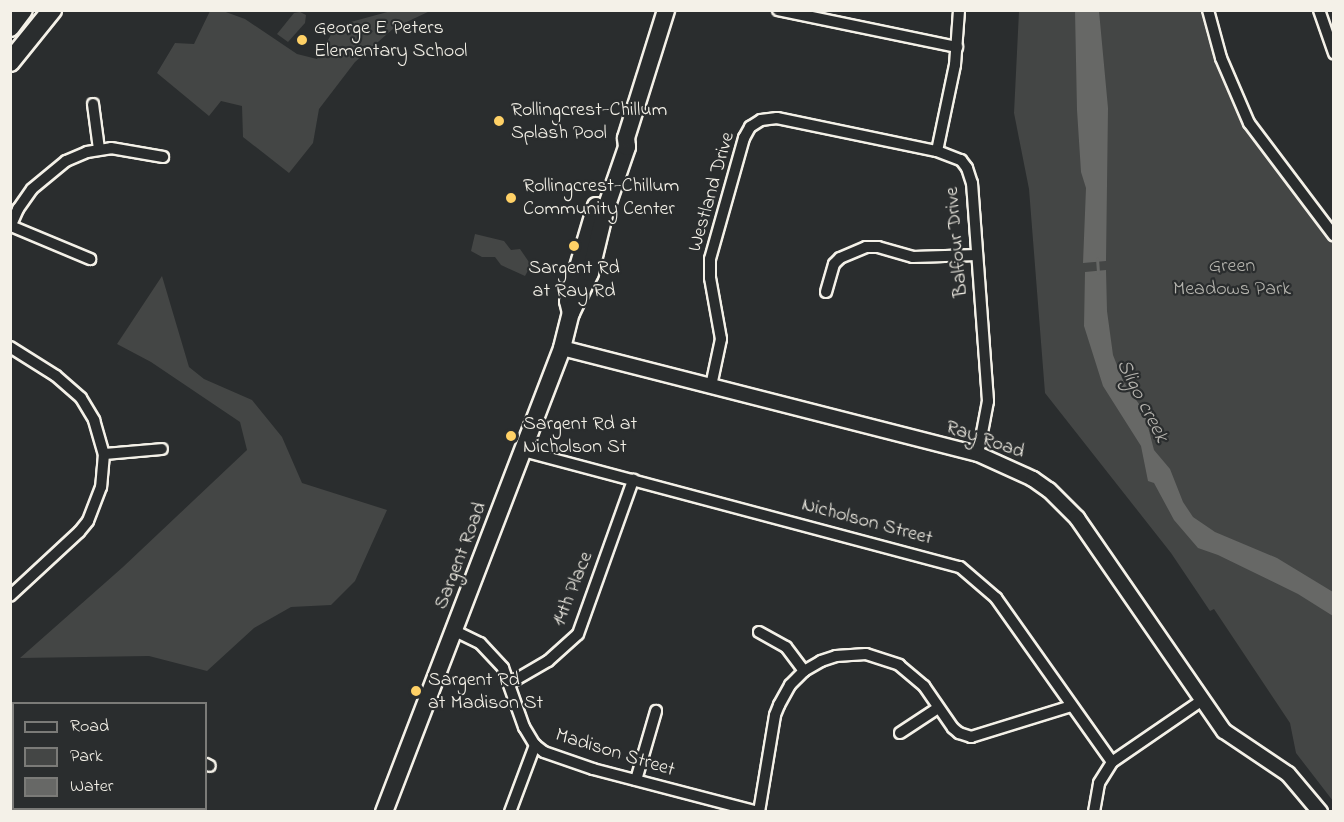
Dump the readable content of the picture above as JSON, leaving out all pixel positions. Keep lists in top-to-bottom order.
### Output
{
  "streets": {
    "main road": ["Sargent Road"],
    "street": [
      "Westland Drive",
      "Balfour Drive",
      "Ray Road",
      "Nicholson Street",
      "14th Place",
      "Madison Street"
    ]
  },
  "crossings": [
    ["Westland Drive", "Balfour Drive"],
    ["Westland Drive", "Ray Road"],
    ["Balfour Drive", "Ray Road"],
    ["Ray Road", "Sargent Road"],
    ["Nicholson Street", "Sargent Road"],
    ["Nicholson Street", "14th Place"],
    ["Sargent Road", "Madison Street"],
    ["14th Place", "Madison Street"]
  ],
  "water": ["Sligo creek"],
  "parks": ["Green Meadows Park"],
  "places": [
    "George E Peters Elementary School",
    "Rollingcrest-Chillum Splash Pool",
    "Rollingcrest-Chillum Community Center",
    "Sargent Rd at Ray Rd",
    "Sargent Rd at Nicholson St",
    "Sargent Rd at Madison St"
  ],
  "legend": ["Road", "Park", "Water"]
}
